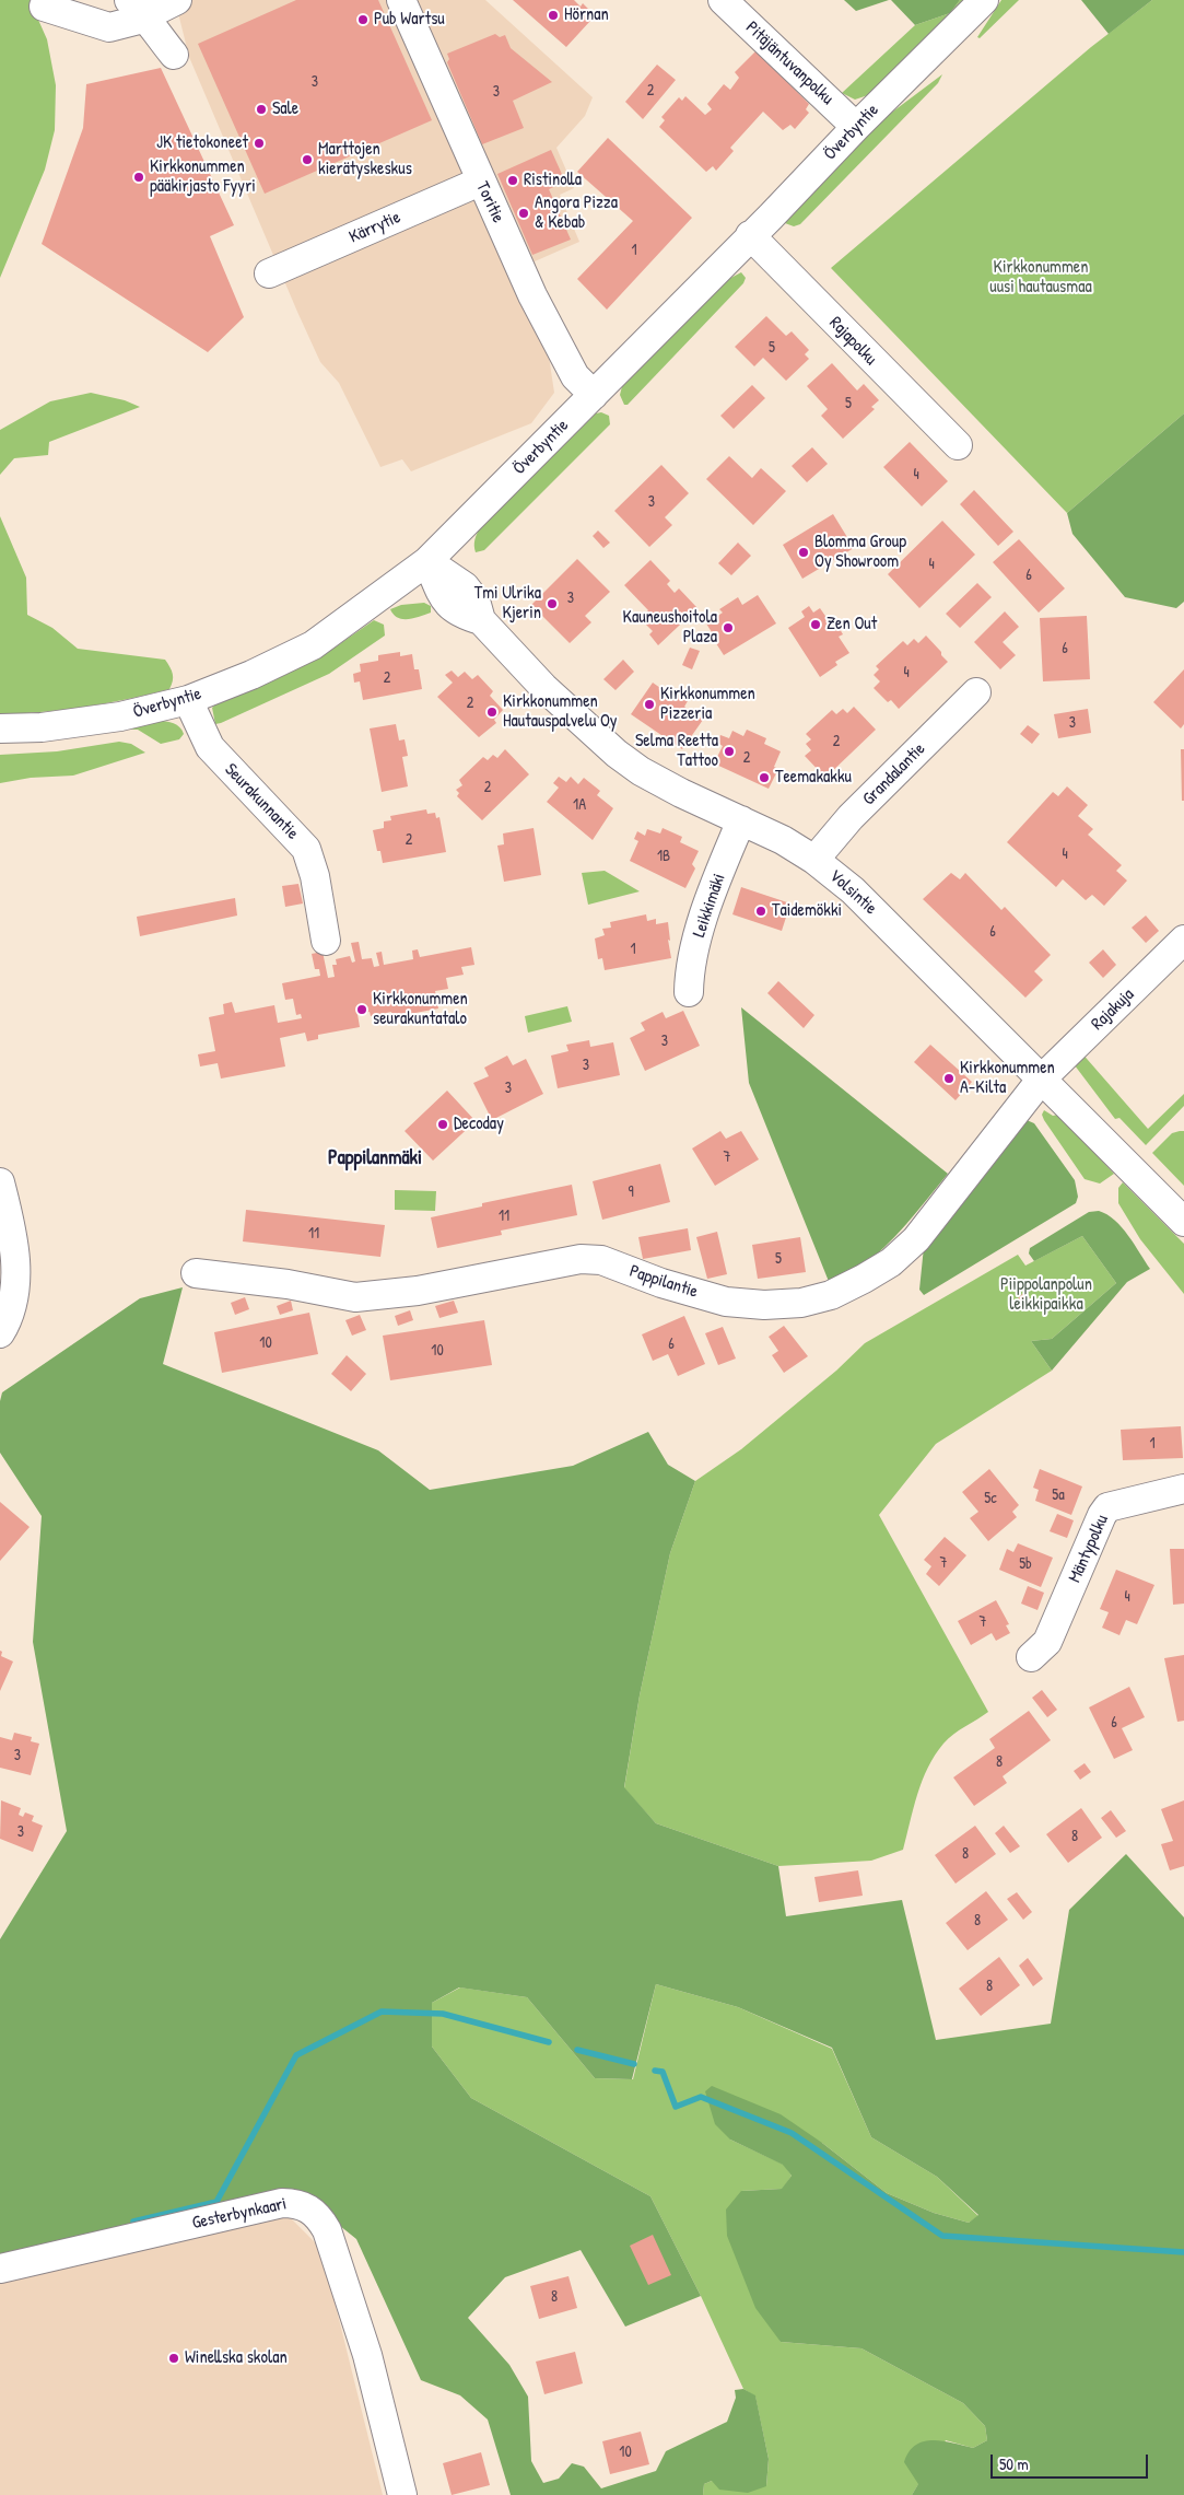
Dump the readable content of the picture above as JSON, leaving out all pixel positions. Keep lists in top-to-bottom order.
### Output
{
  "streets": {
    "street": [
      "Pitäjäntuvanpolku",
      "Överbyntie",
      "Toritie",
      "Kärrytie",
      "Rajapolku",
      "Grandalantie",
      "Seurakunnantie",
      "Volsintie",
      "Leikkimäki",
      "Rajakuja",
      "Pappilantie",
      "Mäntypolku",
      "Gesterbynkaari"
    ]
  },
  "crossings": [
    ["Pitäjäntuvanpolku", "Överbyntie"],
    ["Överbyntie", "Toritie"],
    ["Överbyntie", "Rajapolku"],
    ["Överbyntie", "Seurakunnantie"],
    ["Överbyntie", "Volsintie"],
    ["Toritie", "Kärrytie"],
    ["Grandalantie", "Volsintie"],
    ["Volsintie", "Leikkimäki"],
    ["Volsintie", "Rajakuja"],
    ["Volsintie", "Pappilantie"],
    ["Rajakuja", "Pappilantie"]
  ],
  "districts": ["Pappilanmäki"],
  "parks": ["Kirkkonummen uusi hautausmaa", "Piippolanpolun leikkipaikka"],
  "places": [
    "Hörnan",
    "Pub Wartsu",
    "Sale",
    "JK tietokoneet",
    "Marttojen kierätyskeskus",
    "Kirkkonummen pääkirjasto Fyyri",
    "Ristinolla",
    "Angora Pizza & Kebab",
    "Blomma Group Oy Showroom",
    "Tmi Ulrika Kjerin",
    "Zen Out",
    "Kauneushoitola Plaza",
    "Kirkkonummen Pizzeria",
    "Kirkkonummen Hautauspalvelu Oy",
    "Selma Reetta Tattoo",
    "Teemakakku",
    "Taidemökki",
    "Kirkkonummen seurakuntatalo",
    "Kirkkonummen A-Kilta",
    "Decoday",
    "Winellska skolan"
  ],
  "house_numbers": [
    "3",
    "2",
    "3",
    "1",
    "5",
    "5",
    "4",
    "3",
    "4",
    "6",
    "3",
    "6",
    "4",
    "2",
    "2",
    "3",
    "2",
    "2",
    "2",
    "1A",
    "2",
    "4",
    "1B",
    "6",
    "1",
    "3",
    "3",
    "3",
    "7",
    "9",
    "11",
    "11",
    "5",
    "10",
    "6",
    "10",
    "1",
    "5a",
    "5c",
    "7",
    "5b",
    "4",
    "7",
    "6",
    "3",
    "8",
    "3",
    "8",
    "8",
    "8",
    "8",
    "8",
    "10"
  ],
  "scale_bar": "50 m"
}
